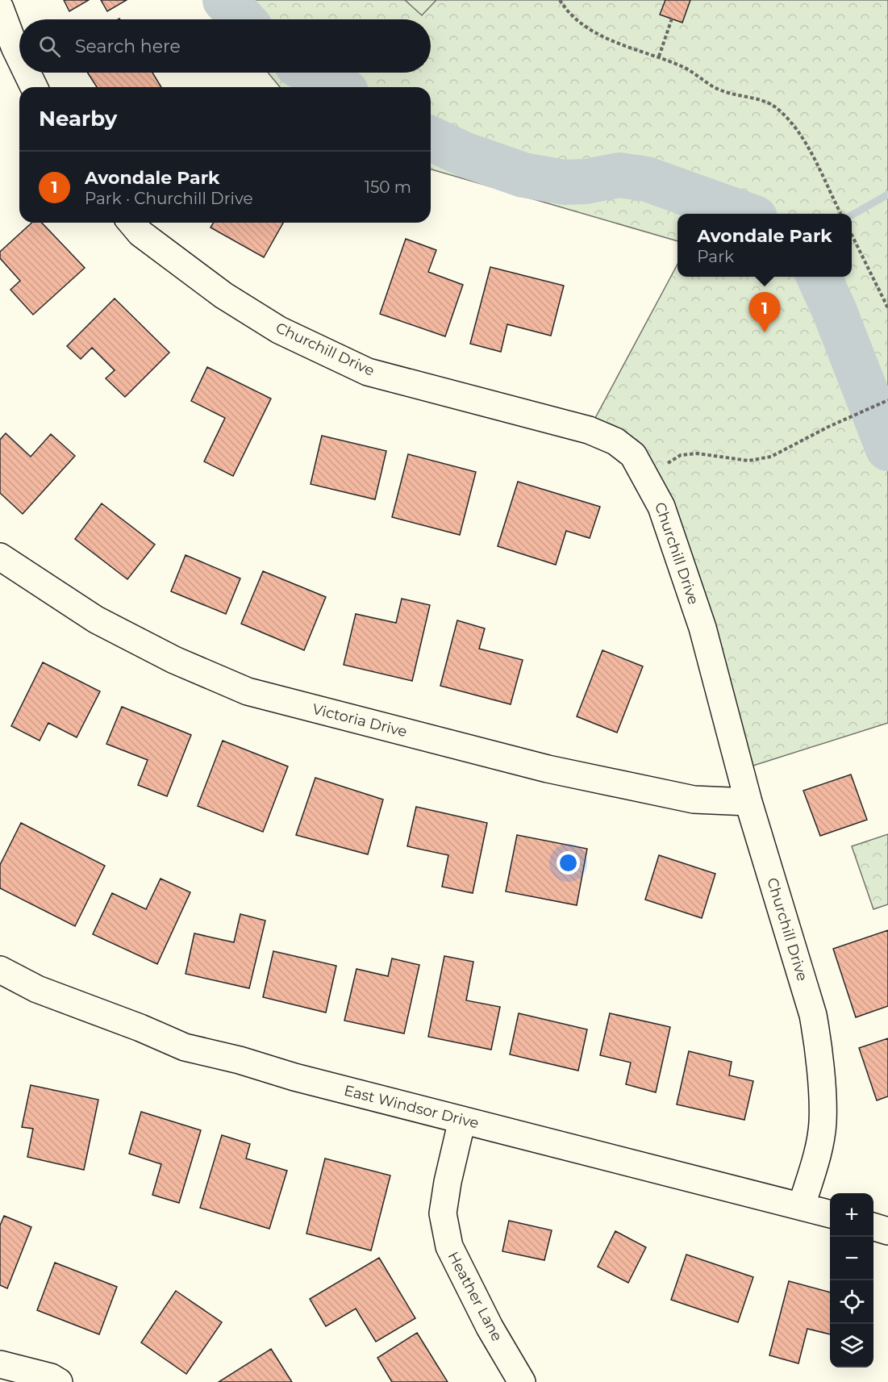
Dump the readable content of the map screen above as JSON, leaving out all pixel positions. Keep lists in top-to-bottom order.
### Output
{
  "streets": {
    "street": [
      "Churchill Drive",
      "Victoria Drive",
      "East Windsor Drive",
      "Heather Lane"
    ]
  },
  "crossings": [
    ["Churchill Drive", "Victoria Drive"],
    ["Churchill Drive", "East Windsor Drive"],
    ["East Windsor Drive", "Heather Lane"]
  ],
  "page": {
    "search": "Search here",
    "heading": "Nearby",
    "list": [
      {
        "mark": "1",
        "name": "Avondale Park",
        "note": "Park · Churchill Drive",
        "value": "150 m"
      }
    ],
    "popup": ["Avondale Park", "Park"],
    "pins": "1",
    "map_buttons": ["+", "−"]
  }
}
